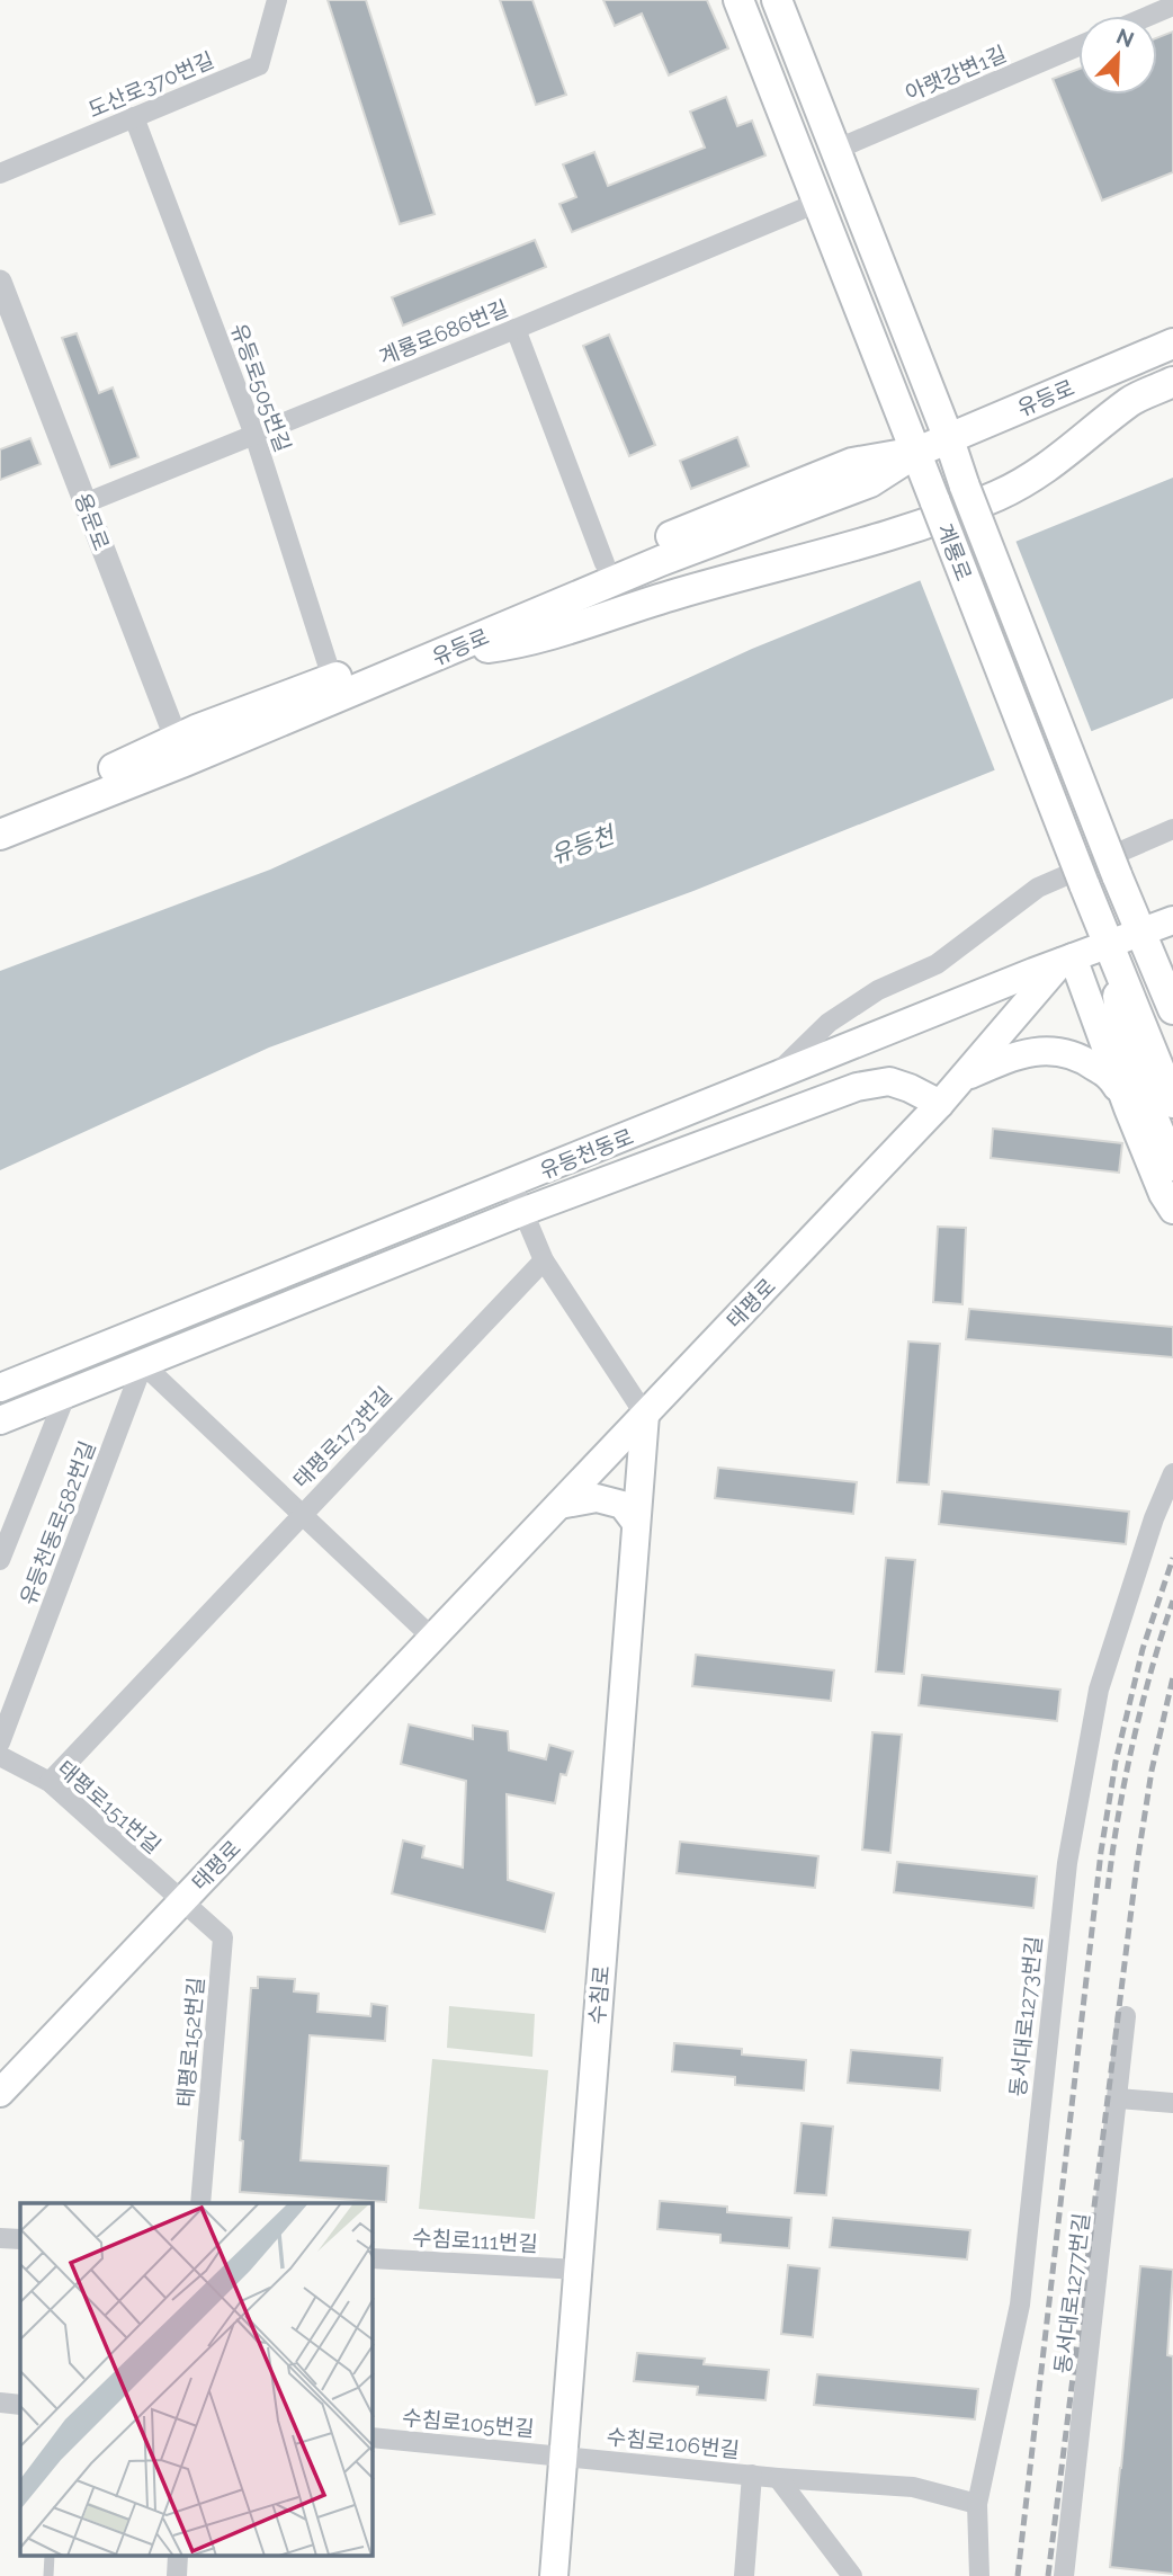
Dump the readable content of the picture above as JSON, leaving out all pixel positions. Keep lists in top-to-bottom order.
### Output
{
  "streets": {
    "main road": [
      "유등로",
      "계룡로",
      "유등천동로",
      "태평로",
      "수침로"
    ],
    "street": [
      "아랫강변1길",
      "도산로370번길",
      "계룡로686번길",
      "유등로505번길",
      "용문로",
      "태평로173번길",
      "유등천동로582번길",
      "태평로151번길",
      "동서대로1273번길",
      "태평로152번길",
      "수침로111번길",
      "동서대로1277번길",
      "수침로105번길",
      "수침로106번길"
    ]
  },
  "crossings": [
    ["아랫강변1길", "계룡로"],
    ["도산로370번길", "유등로505번길"],
    ["계룡로686번길", "유등로505번길"],
    ["계룡로686번길", "용문로"],
    ["계룡로686번길", "계룡로"],
    ["유등로505번길", "유등로"],
    ["유등로", "용문로"],
    ["유등로", "계룡로"],
    ["계룡로", "유등천동로"],
    ["유등천동로", "태평로"],
    ["유등천동로", "유등천동로582번길"],
    ["태평로", "태평로151번길"],
    ["태평로", "수침로"],
    ["태평로", "태평로152번길"],
    ["태평로173번길", "태평로151번길"],
    ["태평로151번길", "태평로152번길"],
    ["수침로", "수침로111번길"],
    ["수침로", "수침로105번길"],
    ["수침로", "수침로106번길"],
    ["동서대로1273번길", "수침로106번길"],
    ["수침로105번길", "수침로106번길"]
  ],
  "water": ["유등천"],
  "north": "top right"
}
